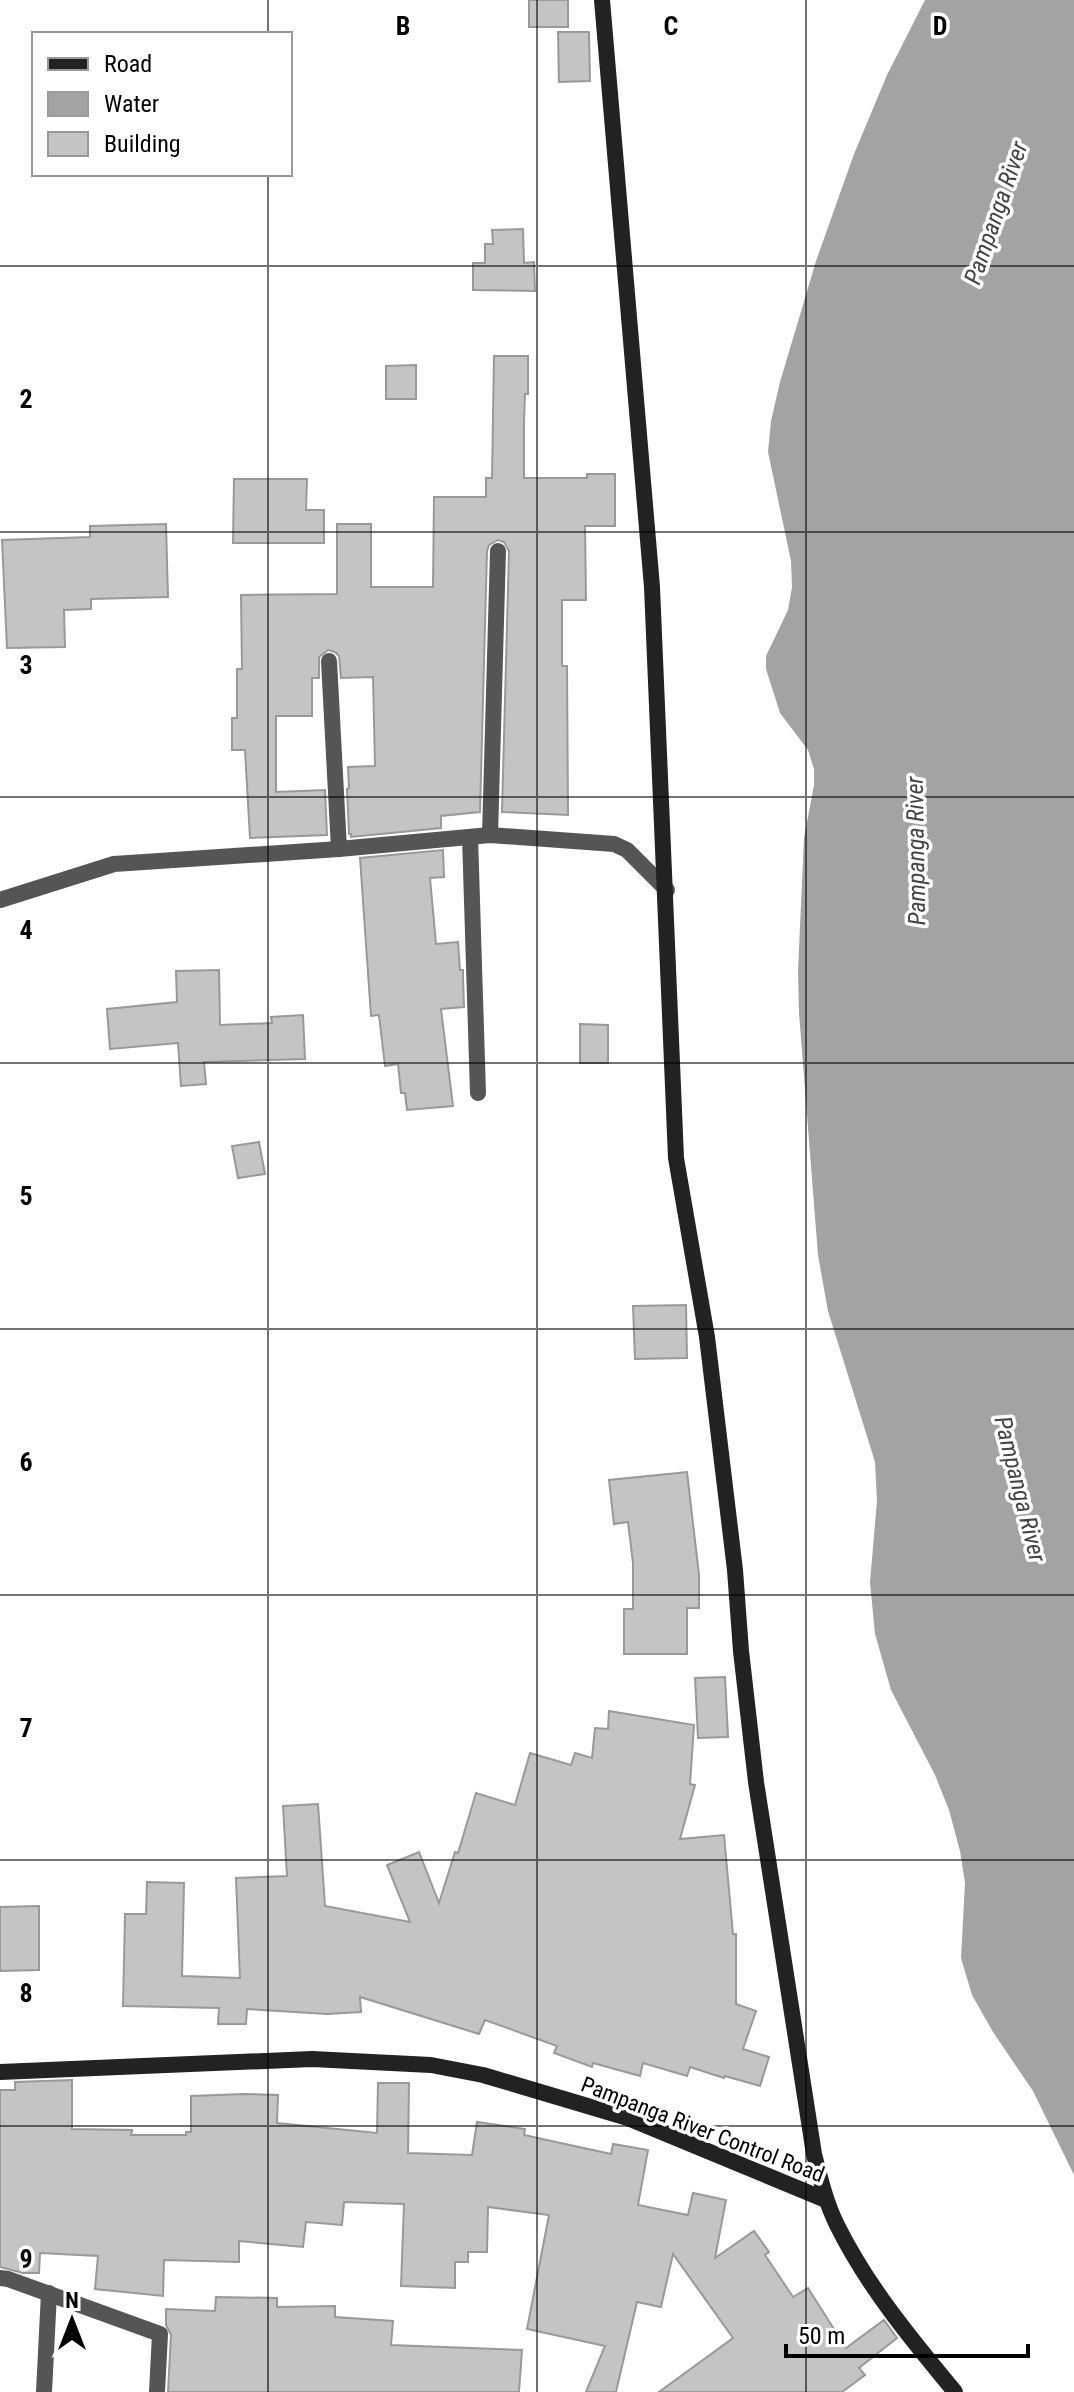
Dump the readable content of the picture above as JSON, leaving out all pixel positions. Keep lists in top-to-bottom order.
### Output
{
  "streets": {
    "main road": ["Pampanga River Control Road"]
  },
  "water": ["Pampanga River"],
  "legend": ["Road", "Water", "Building"],
  "scale_bar": "50 m",
  "north": "top",
  "grid": {
    "columns": ["B", "C", "D"],
    "rows": [
      "2",
      "3",
      "4",
      "5",
      "6",
      "7",
      "8",
      "9"
    ]
  }
}
